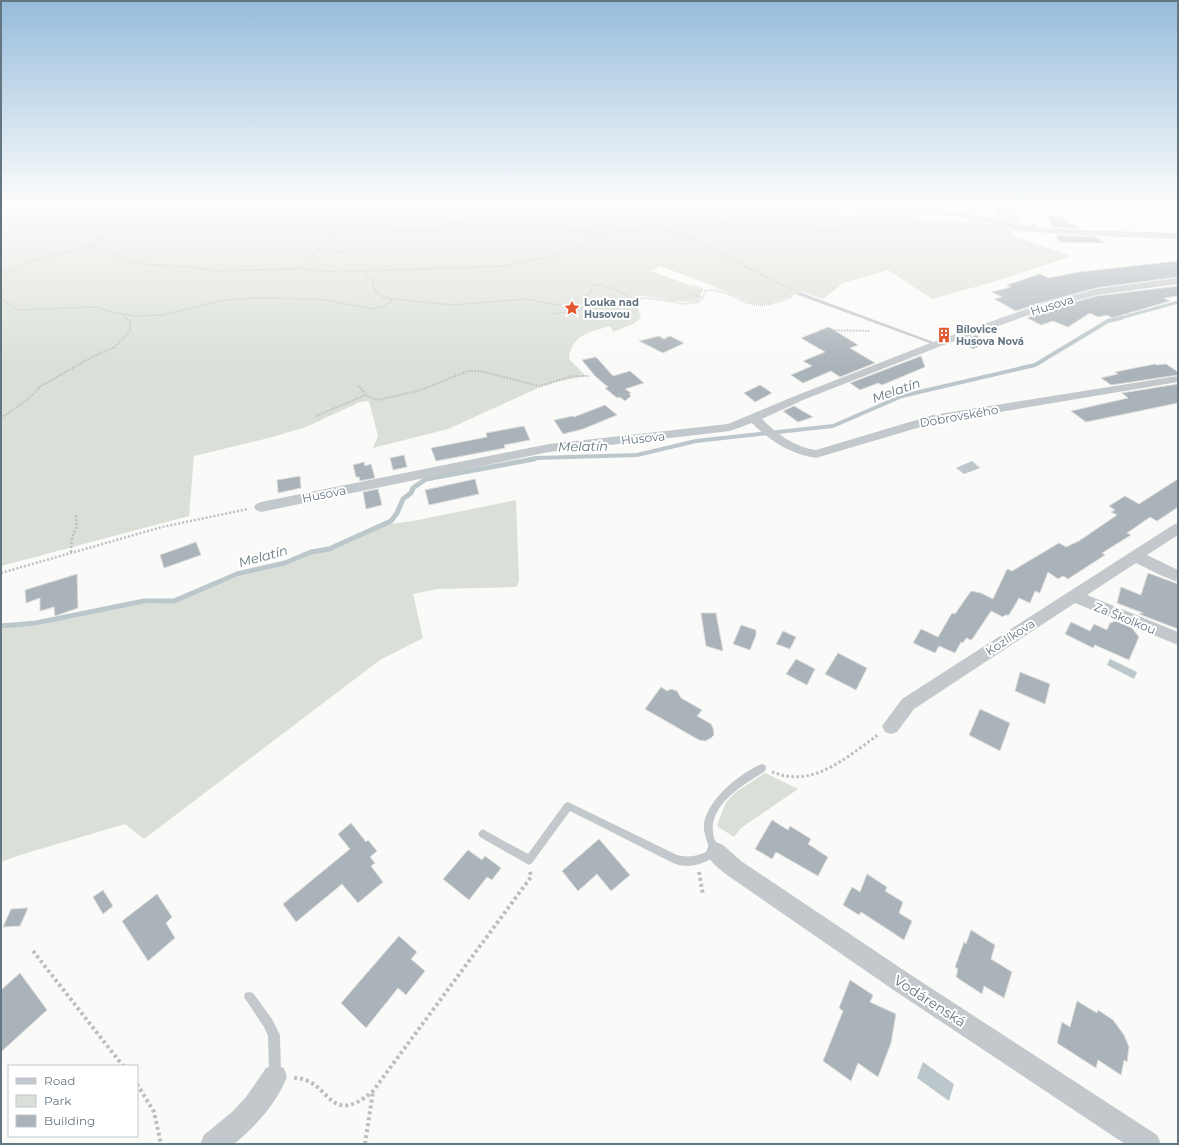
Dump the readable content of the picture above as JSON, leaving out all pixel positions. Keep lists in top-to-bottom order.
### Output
{
  "streets": {
    "street": [
      "Husova",
      "Dobrovského",
      "Za Školkou",
      "Kozlíkova",
      "Vodárenská"
    ]
  },
  "crossings": [
    ["Husova", "Dobrovského"],
    ["Za Školkou", "Kozlíkova"]
  ],
  "water": ["Melatín"],
  "places": {
    "place": ["Louka nad Husovou"],
    "building": ["Bílovice Husova Nová"]
  },
  "legend": ["Road", "Park", "Building"]
}
